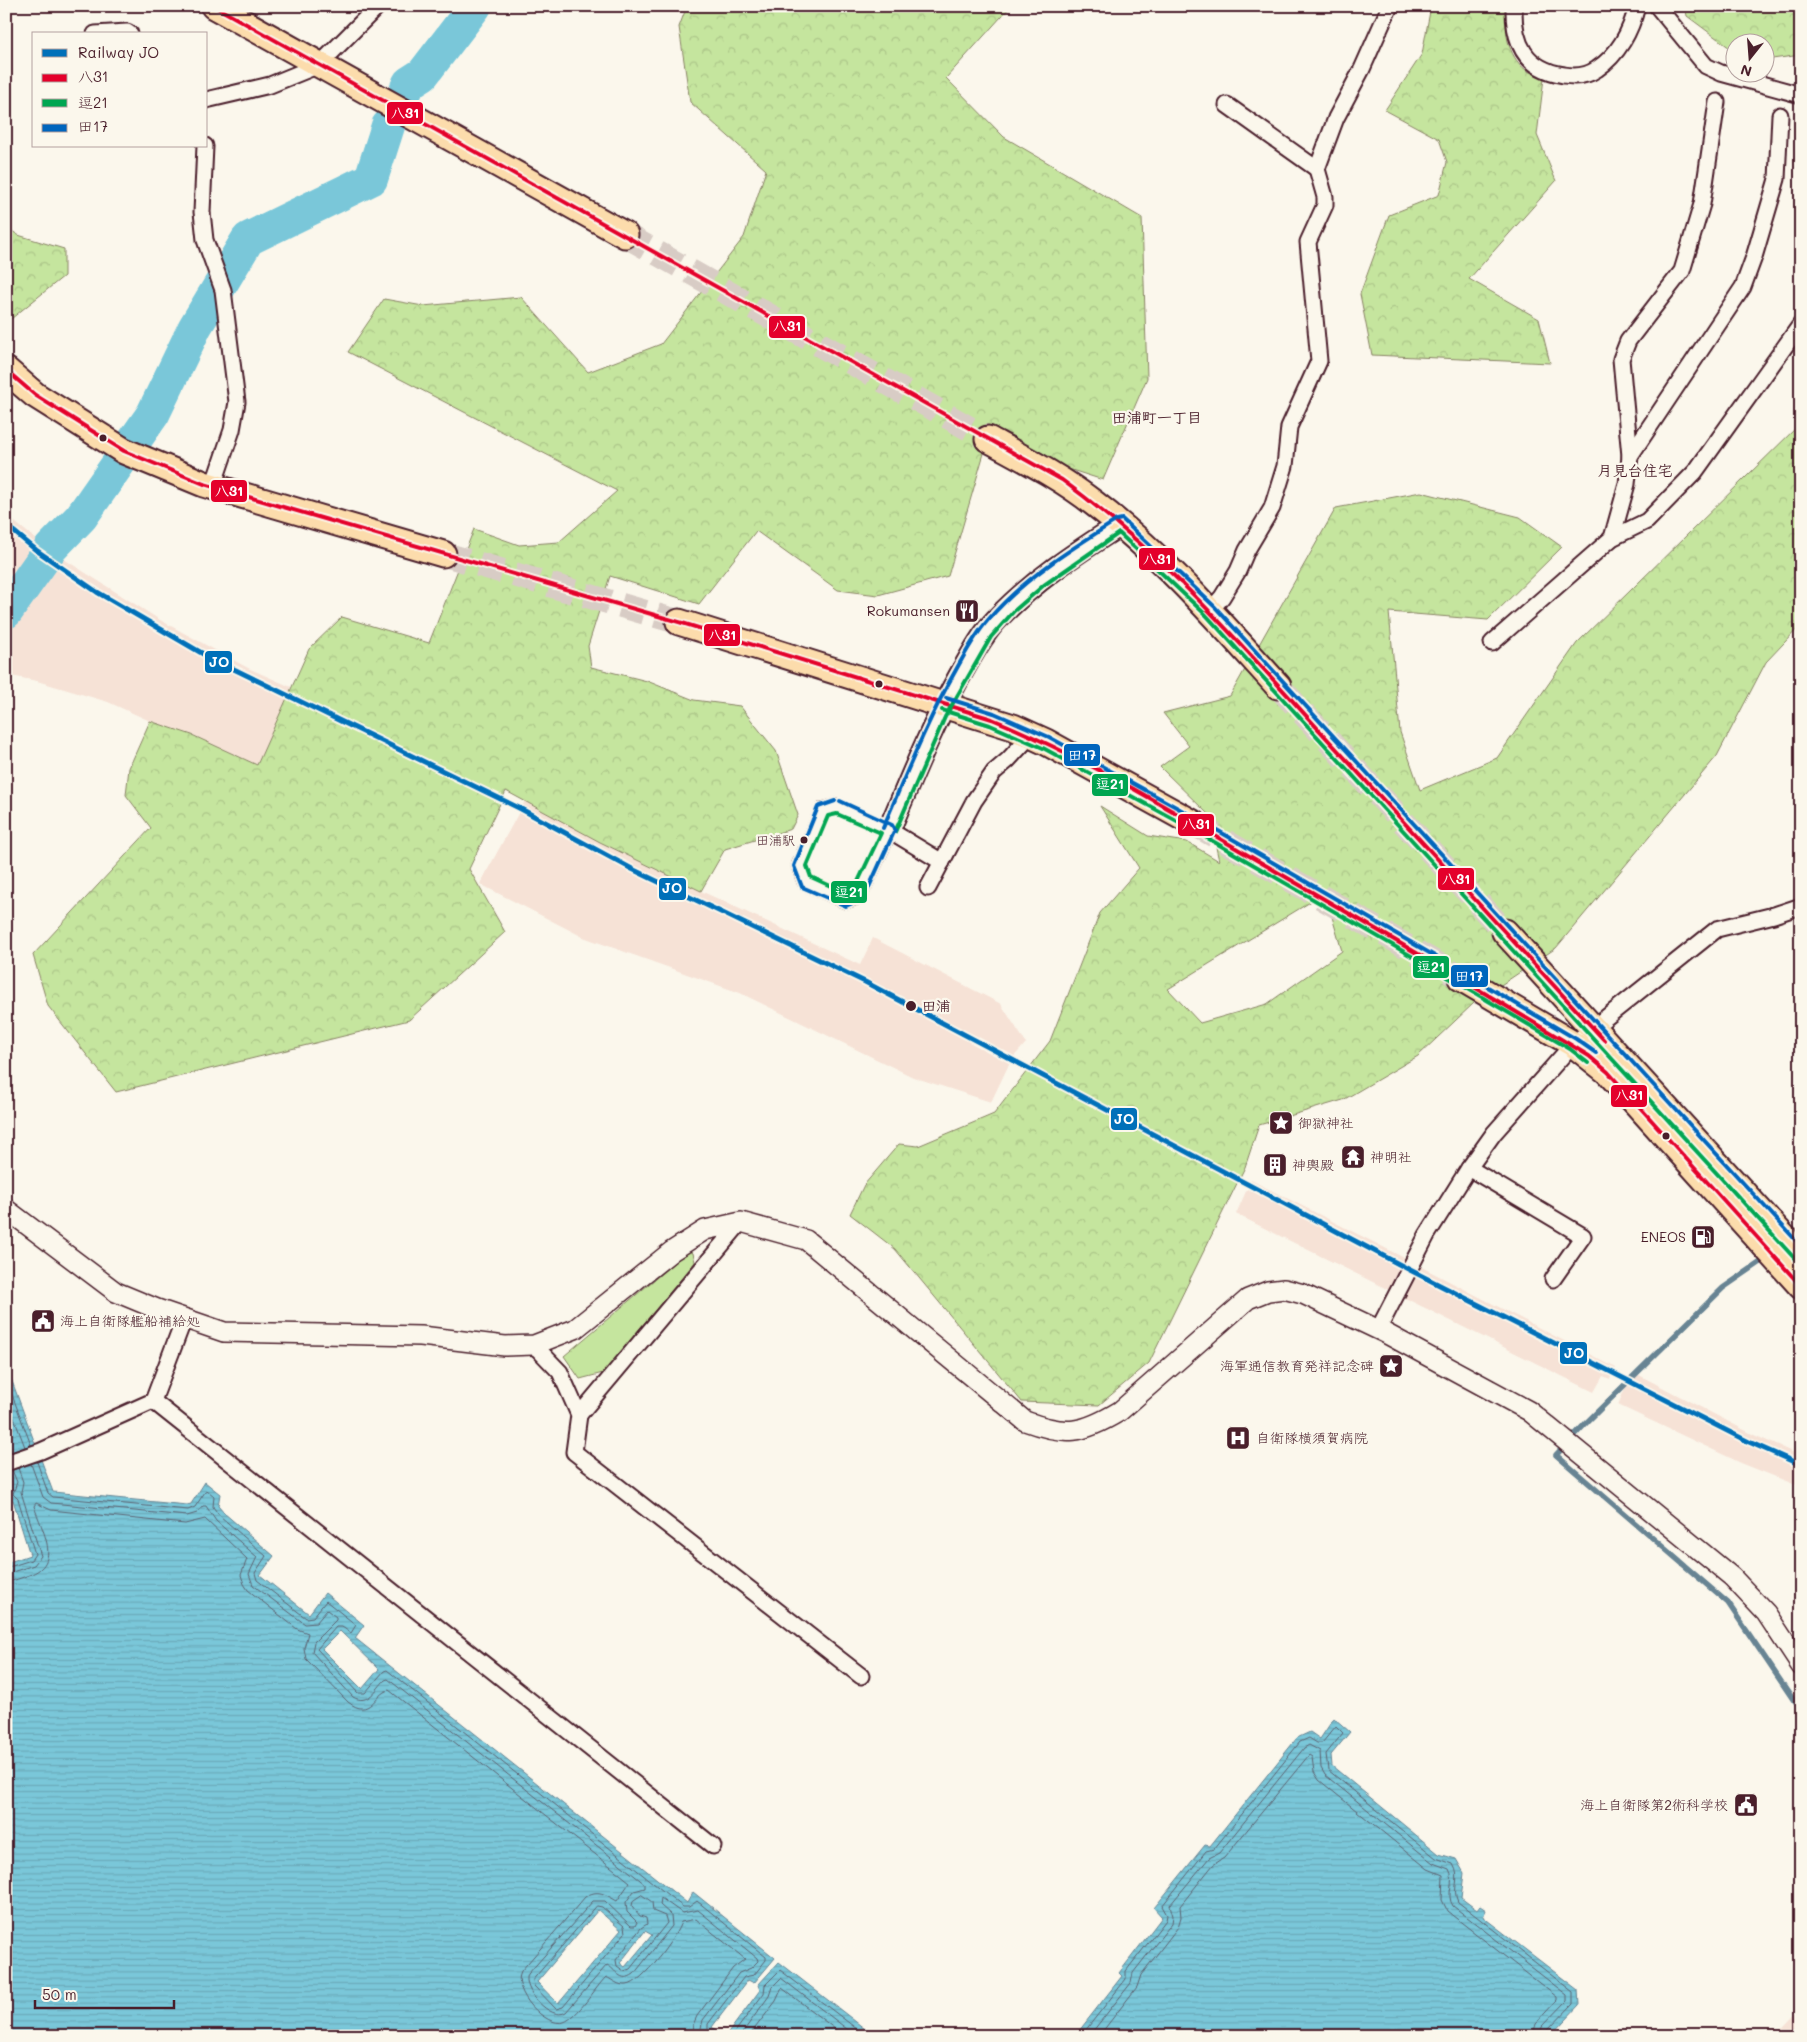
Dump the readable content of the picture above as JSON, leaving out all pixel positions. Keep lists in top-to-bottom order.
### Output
{
  "districts": ["田浦町一丁目", "月見台住宅"],
  "places": {
    "restaurant": ["Rokumansen"],
    "other": ["田浦駅", "田浦"],
    "place": ["御獄神社", "海軍通信教育発祥記念碑"],
    "temple": ["神明社"],
    "building": ["神輿殿"],
    "fuel station": ["ENEOS"],
    "public building": ["海上自衛隊艦船補給処", "海上自衛隊第2術科学校"],
    "hospital": ["自衛隊横須賀病院"]
  },
  "lines": [
    "transit line 八31",
    "transit line 田17",
    "rail line JO",
    "transit line 逗21"
  ],
  "legend": [
    "Railway JO",
    "八31",
    "逗21",
    "田17"
  ],
  "scale_bar": "50 m",
  "north": "bottom"
}
